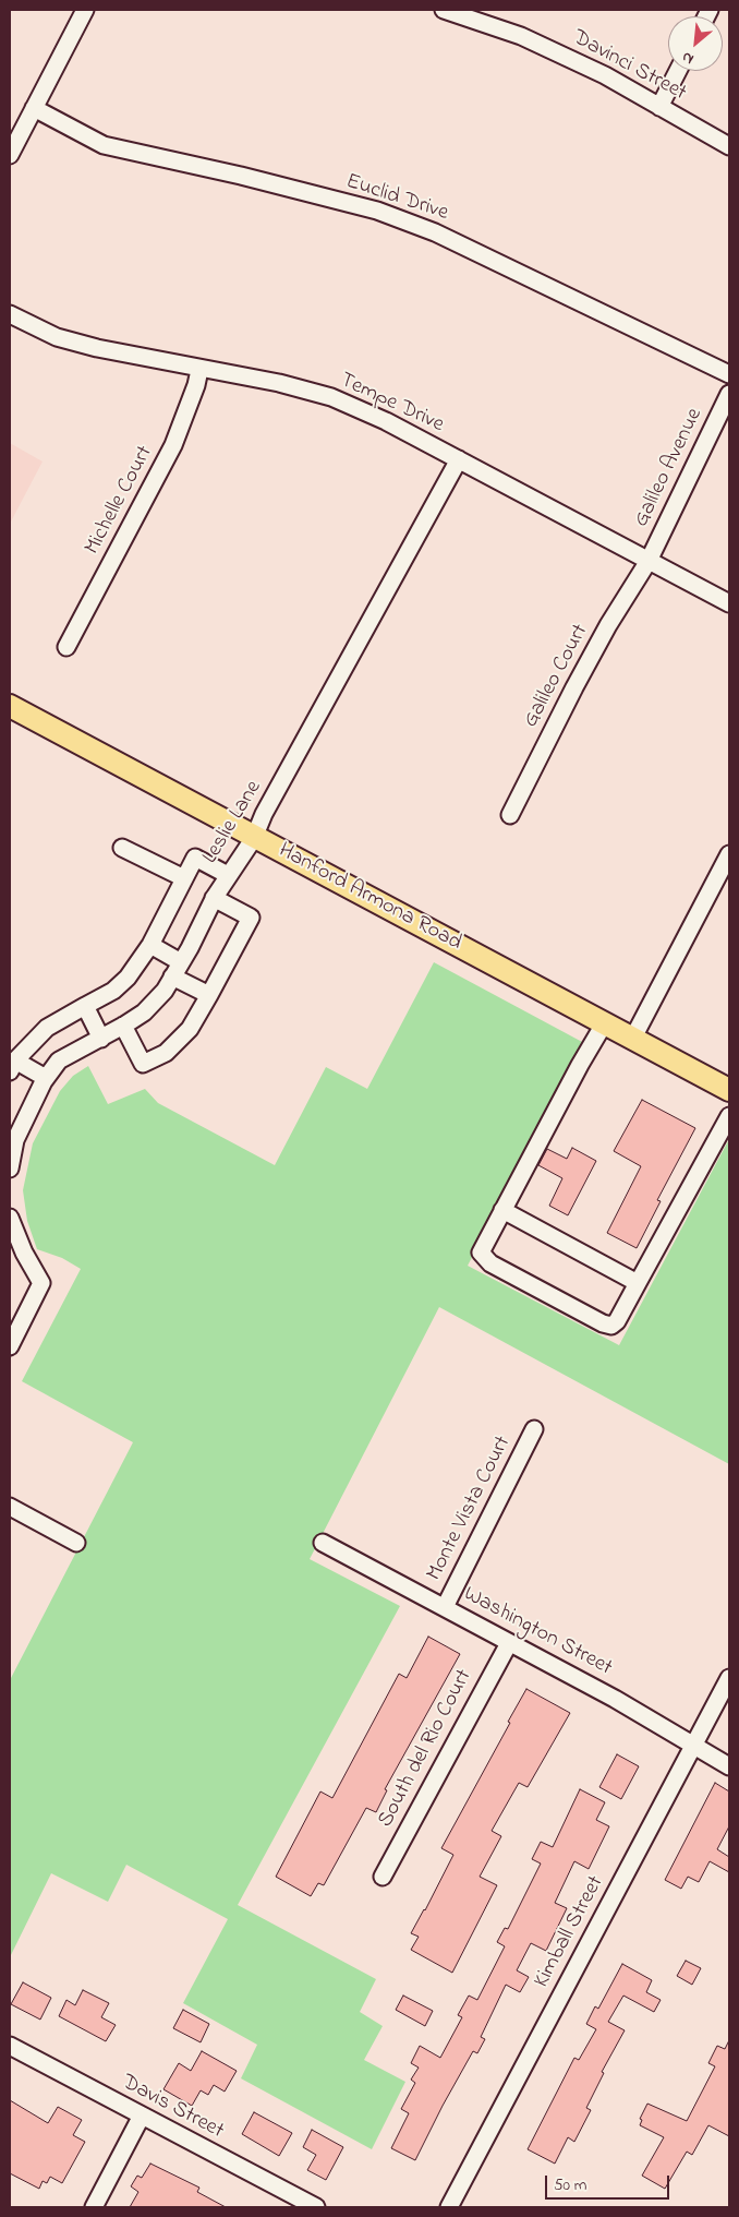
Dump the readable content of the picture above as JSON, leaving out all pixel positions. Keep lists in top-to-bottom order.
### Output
{
  "streets": {
    "main road": ["Hanford Armona Road"],
    "street": [
      "Davinci Street",
      "Euclid Drive",
      "Tempe Drive",
      "Galileo Avenue",
      "Michelle Court",
      "Galileo Court",
      "Leslie Lane",
      "Monte Vista Court",
      "Washington Street",
      "South del Rio Court",
      "Kimball Street",
      "Davis Street"
    ]
  },
  "crossings": [
    ["Tempe Drive", "Galileo Avenue"],
    ["Tempe Drive", "Michelle Court"],
    ["Tempe Drive", "Galileo Court"],
    ["Tempe Drive", "Leslie Lane"],
    ["Galileo Avenue", "Galileo Court"],
    ["Leslie Lane", "Hanford Armona Road"],
    ["Monte Vista Court", "Washington Street"],
    ["Washington Street", "South del Rio Court"],
    ["Washington Street", "Kimball Street"]
  ],
  "scale_bar": "50 m",
  "north": "bottom left"
}
